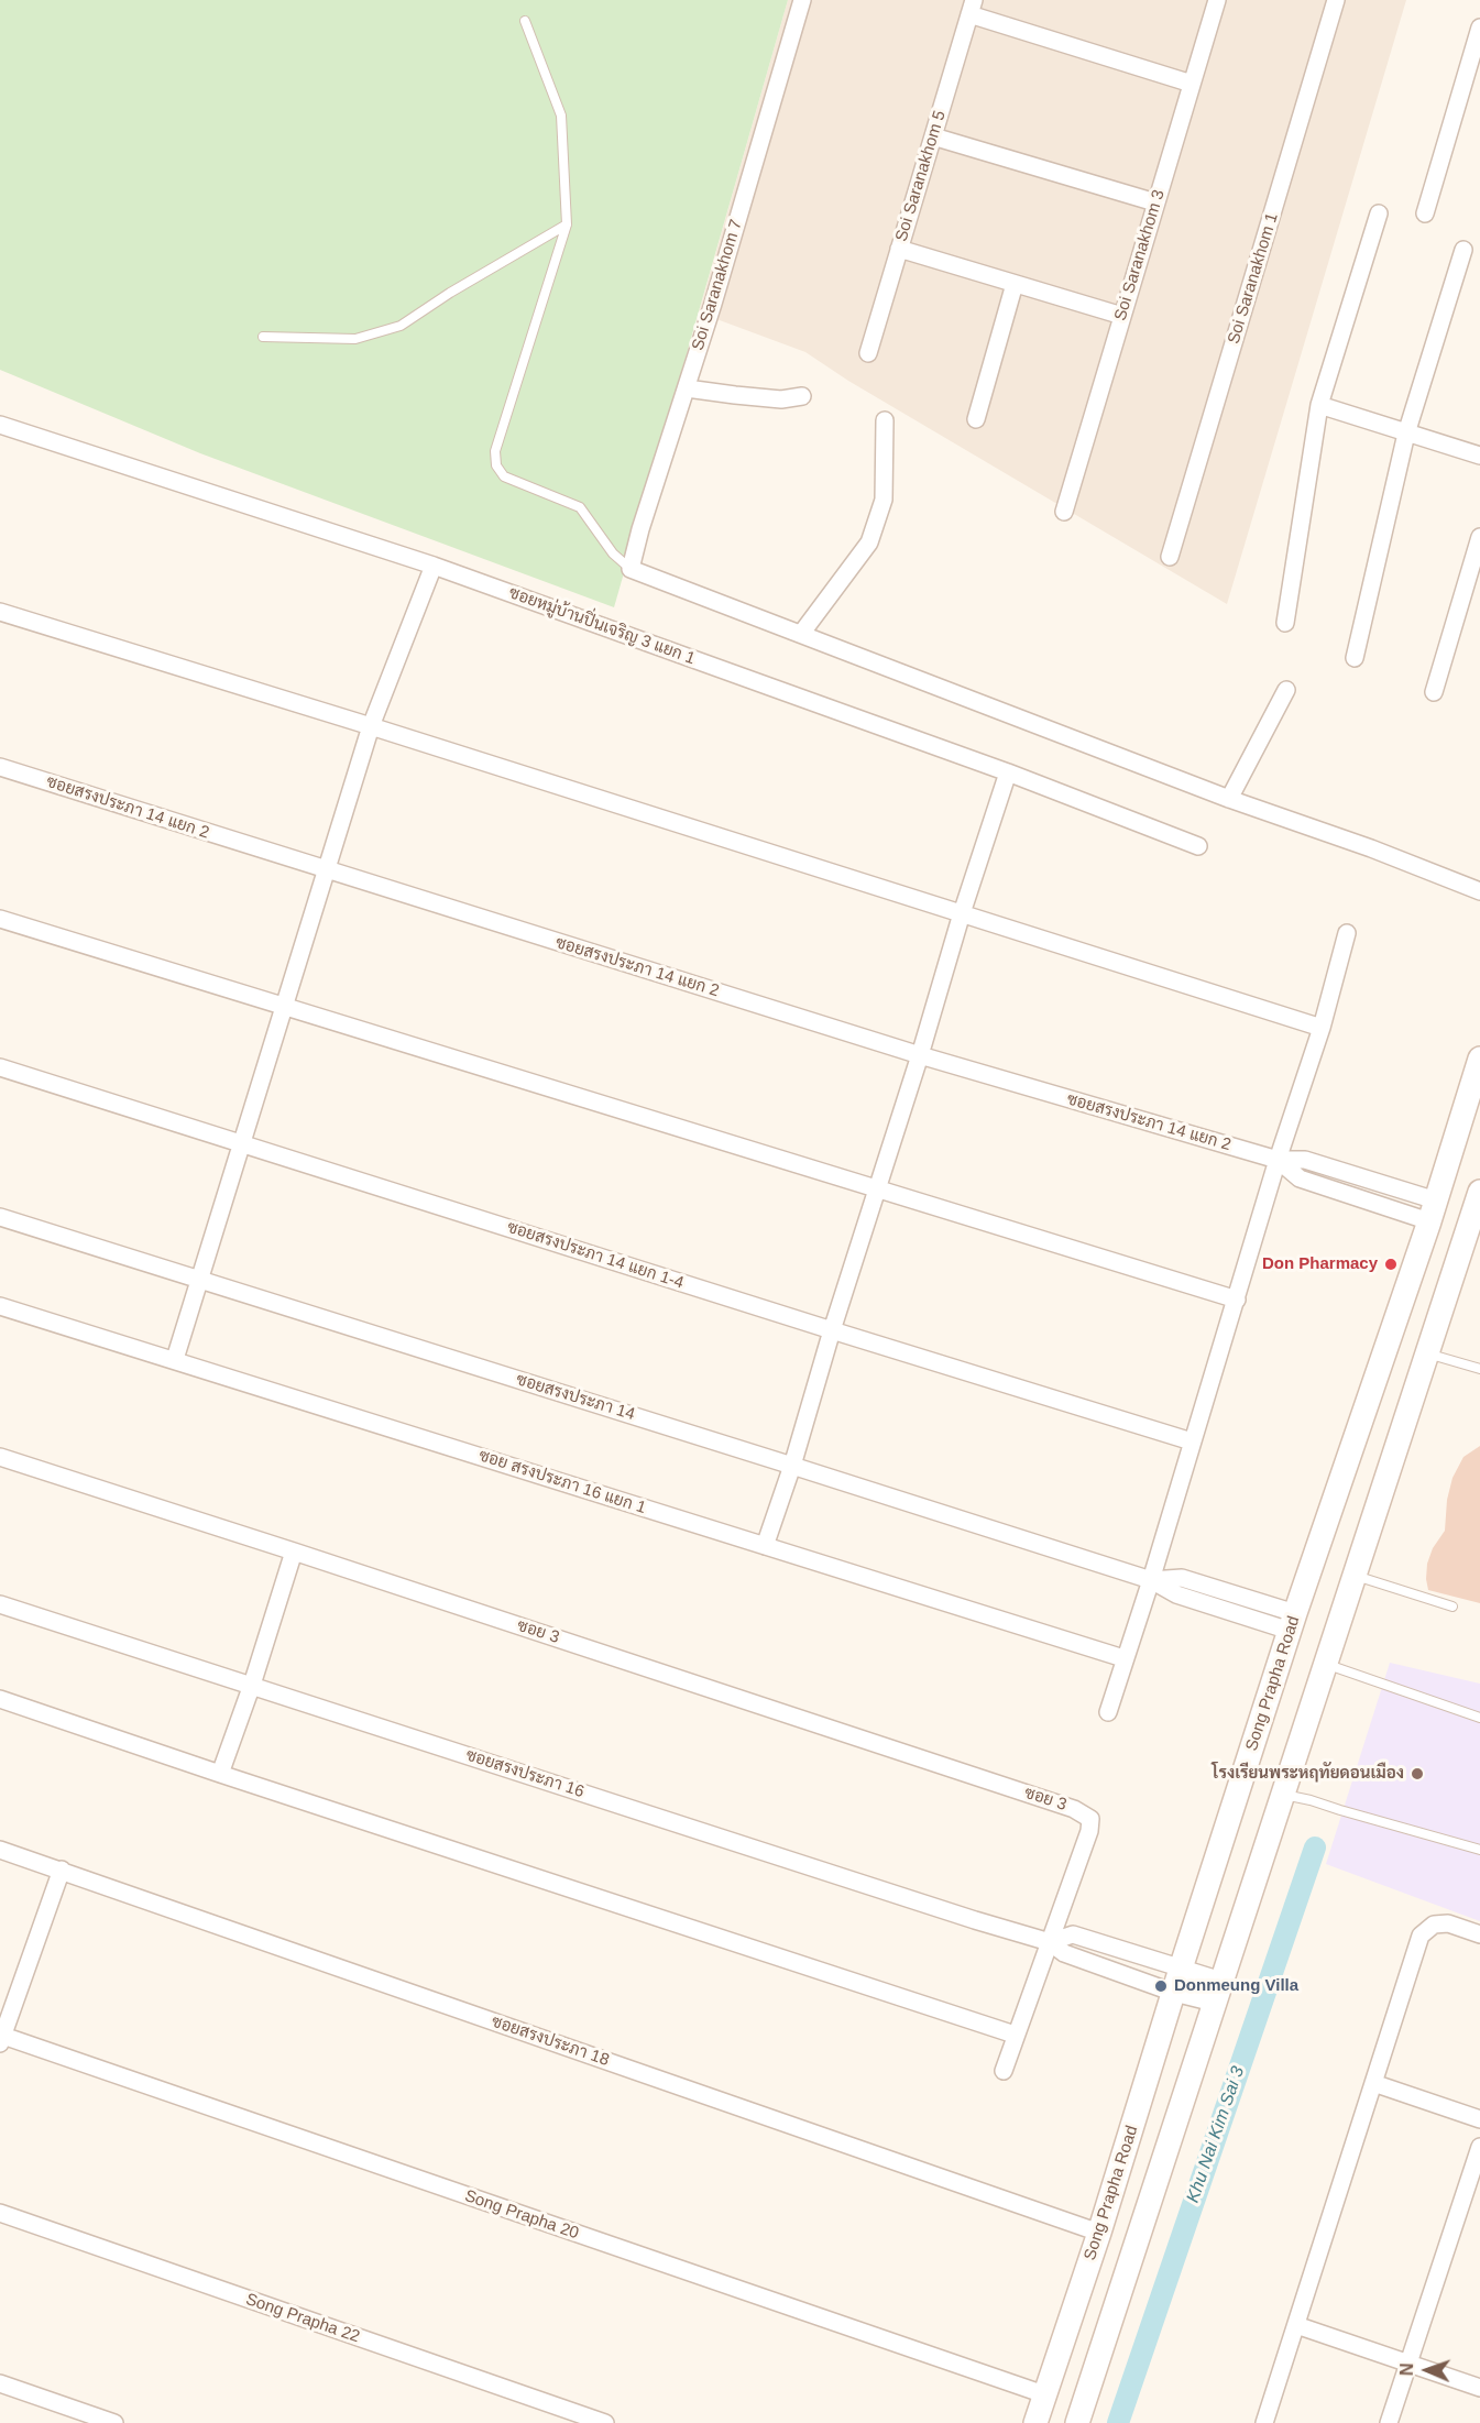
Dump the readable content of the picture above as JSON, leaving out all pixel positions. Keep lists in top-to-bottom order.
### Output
{
  "streets": {
    "main road": ["Song Prapha Road"],
    "street": [
      "Soi Saranakhom 5",
      "Soi Saranakhom 3",
      "Soi Saranakhom 1",
      "Soi Saranakhom 7",
      "ซอยหมู่บ้านปิ่นเจริญ 3 แยก 1",
      "ซอยสรงประภา 14 แยก 2",
      "ซอยสรงประภา 14 แยก 1-4",
      "ซอยสรงประภา 14",
      "ซอย สรงประภา 16 แยก 1",
      "ซอย 3",
      "ซอยสรงประภา 16",
      "ซอยสรงประภา 18",
      "Song Prapha 20",
      "Song Prapha 22"
    ]
  },
  "crossings": [
    ["ซอยสรงประภา 14", "Song Prapha Road"],
    ["ซอย 3", "ซอยสรงประภา 16"],
    ["Song Prapha Road", "ซอยสรงประภา 18"],
    ["Song Prapha Road", "Song Prapha 20"]
  ],
  "water": ["Khu Nai Kim Sai 3"],
  "places": ["Don Pharmacy", "โรงเรียนพระหฤทัยดอนเมือง", "Donmeung Villa"],
  "north": "left"
}
